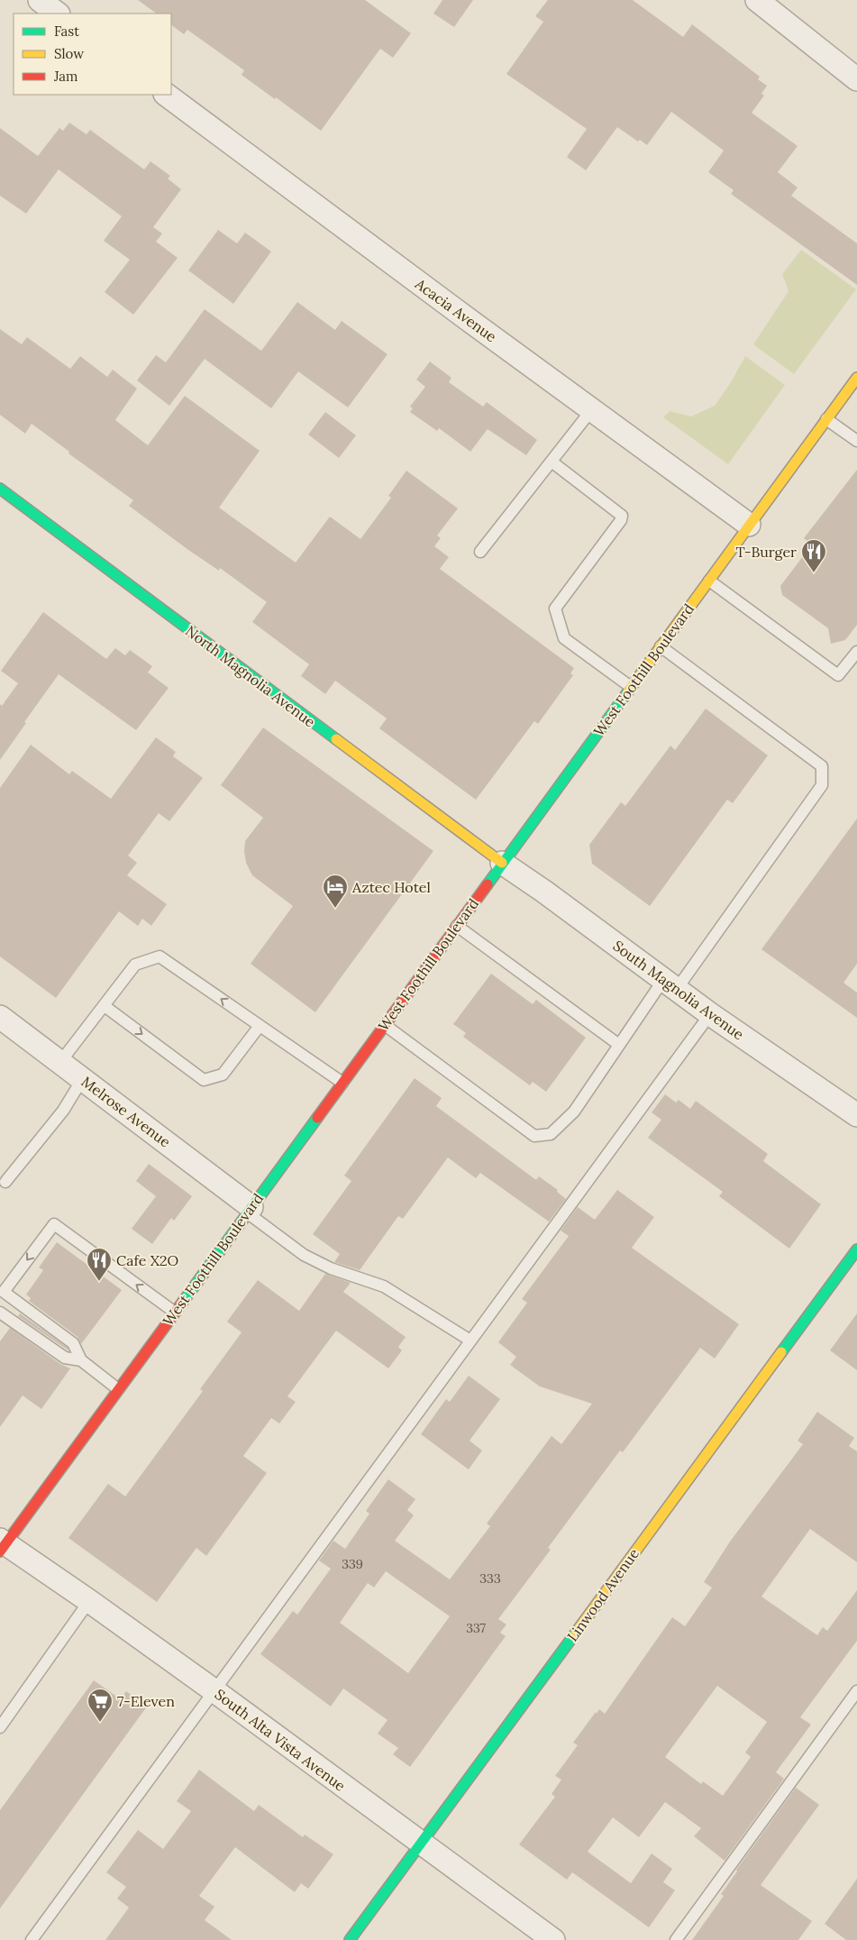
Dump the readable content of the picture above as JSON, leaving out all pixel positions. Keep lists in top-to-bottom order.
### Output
{
  "streets": {
    "street": [
      "Acacia Avenue",
      "West Foothill Boulevard",
      "North Magnolia Avenue",
      "South Magnolia Avenue",
      "Melrose Avenue",
      "Linwood Avenue",
      "South Alta Vista Avenue"
    ]
  },
  "crossings": [
    ["Acacia Avenue", "West Foothill Boulevard"],
    ["West Foothill Boulevard", "North Magnolia Avenue"],
    ["West Foothill Boulevard", "South Magnolia Avenue"],
    ["West Foothill Boulevard", "Melrose Avenue"],
    ["West Foothill Boulevard", "South Alta Vista Avenue"],
    ["North Magnolia Avenue", "South Magnolia Avenue"],
    ["Linwood Avenue", "South Alta Vista Avenue"]
  ],
  "places": {
    "restaurant": ["T-Burger", "Cafe X2O"],
    "hotel": ["Aztec Hotel"],
    "supermarket": ["7-Eleven"]
  },
  "house_numbers": ["339", "333", "337"],
  "legend": ["Fast", "Slow", "Jam"]
}
